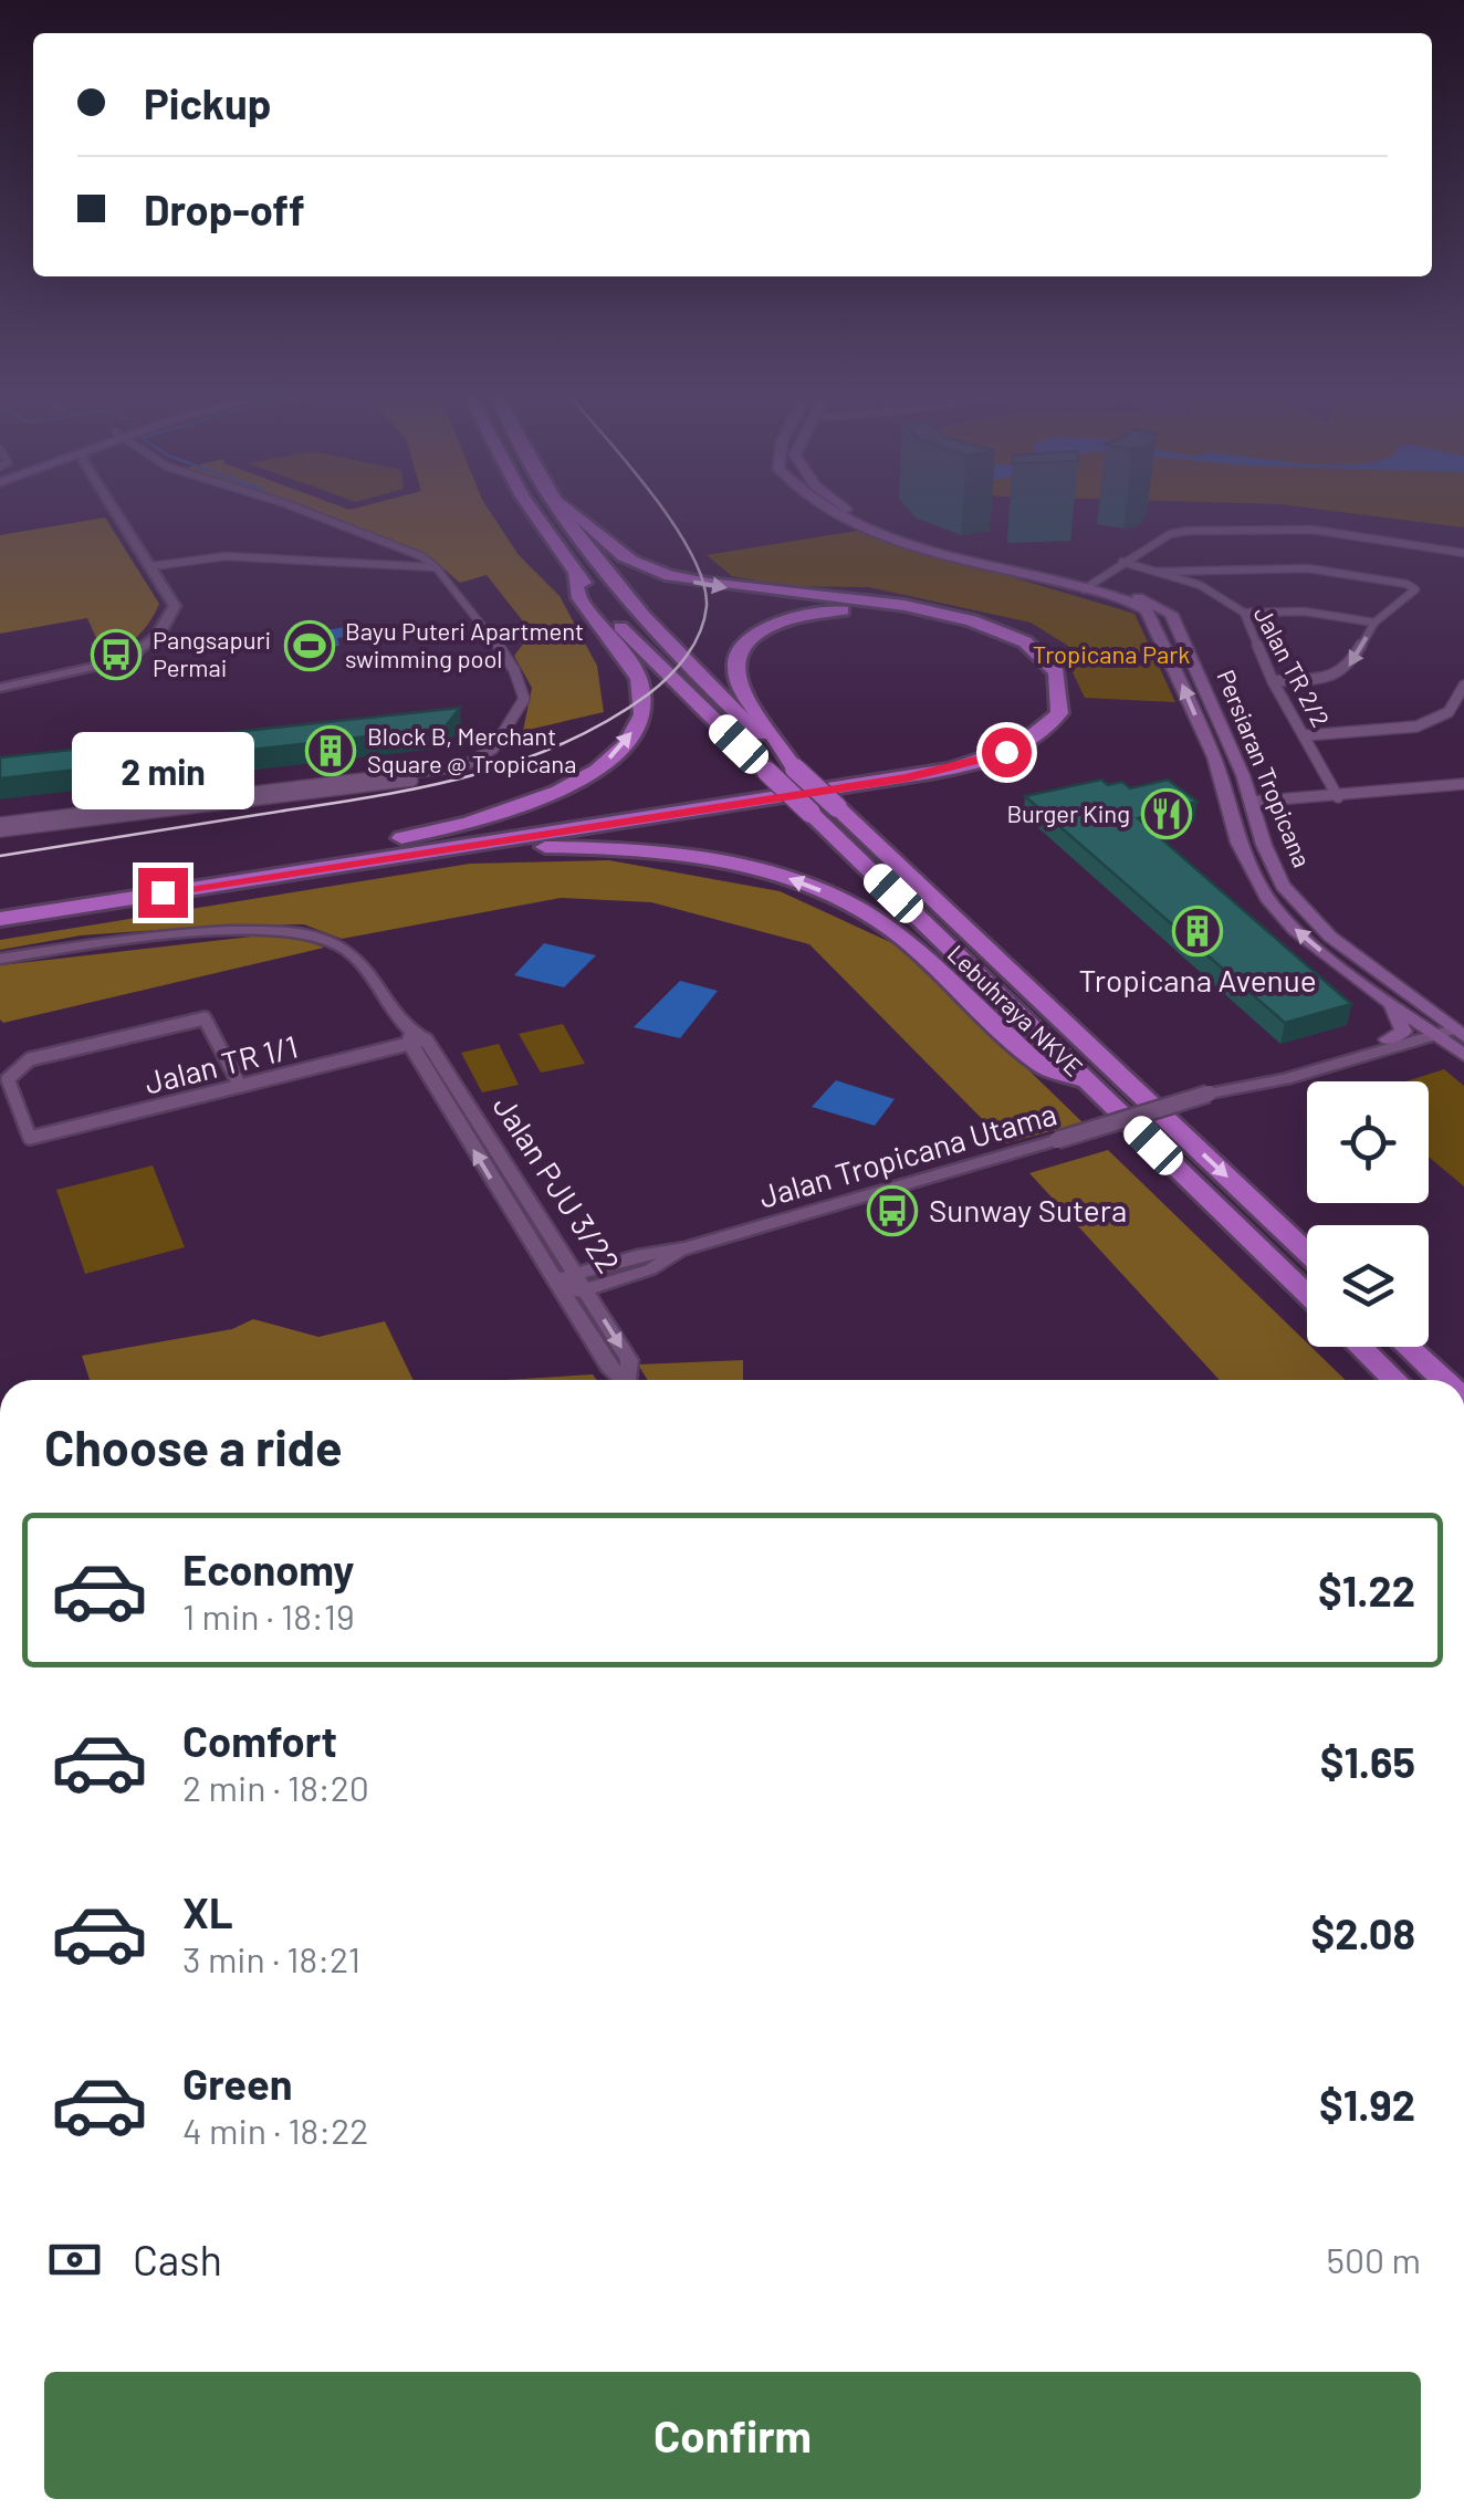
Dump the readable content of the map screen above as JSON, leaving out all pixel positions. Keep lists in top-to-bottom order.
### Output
{
  "streets": {
    "highway": ["Lebuhraya NKVE"],
    "main road": ["Persiaran Tropicana"],
    "street": [
      "Jalan TR 2/2",
      "Jalan TR 1/1",
      "Jalan Tropicana Utama",
      "Jalan PJU 3/22"
    ]
  },
  "crossings": [
    ["Persiaran Tropicana", "Jalan Tropicana Utama"],
    ["Jalan TR 1/1", "Jalan PJU 3/22"],
    ["Jalan Tropicana Utama", "Jalan PJU 3/22"]
  ],
  "parks": ["Tropicana Park"],
  "places": {
    "sports": ["Bayu Puteri Apartment swimming pool"],
    "bus stop": ["Pangsapuri Permai", "Sunway Sutera"],
    "building": ["Block B, Merchant Square @ Tropicana", "Tropicana Avenue"],
    "restaurant": ["Burger King"]
  },
  "page": {
    "banner": ["Pickup", "Drop-off"],
    "bubble": "2 min",
    "heading": "Choose a ride",
    "list": [
      {
        "name": "Economy",
        "note": "1 min · 18:19",
        "value": "$1.22"
      },
      {
        "name": "Comfort",
        "note": "2 min · 18:20",
        "value": "$1.65"
      },
      {
        "name": "XL",
        "note": "3 min · 18:21",
        "value": "$2.08"
      },
      {
        "name": "Green",
        "note": "4 min · 18:22",
        "value": "$1.92"
      }
    ],
    "pay": ["Cash", "500 m"],
    "buttons": "Confirm"
  }
}
